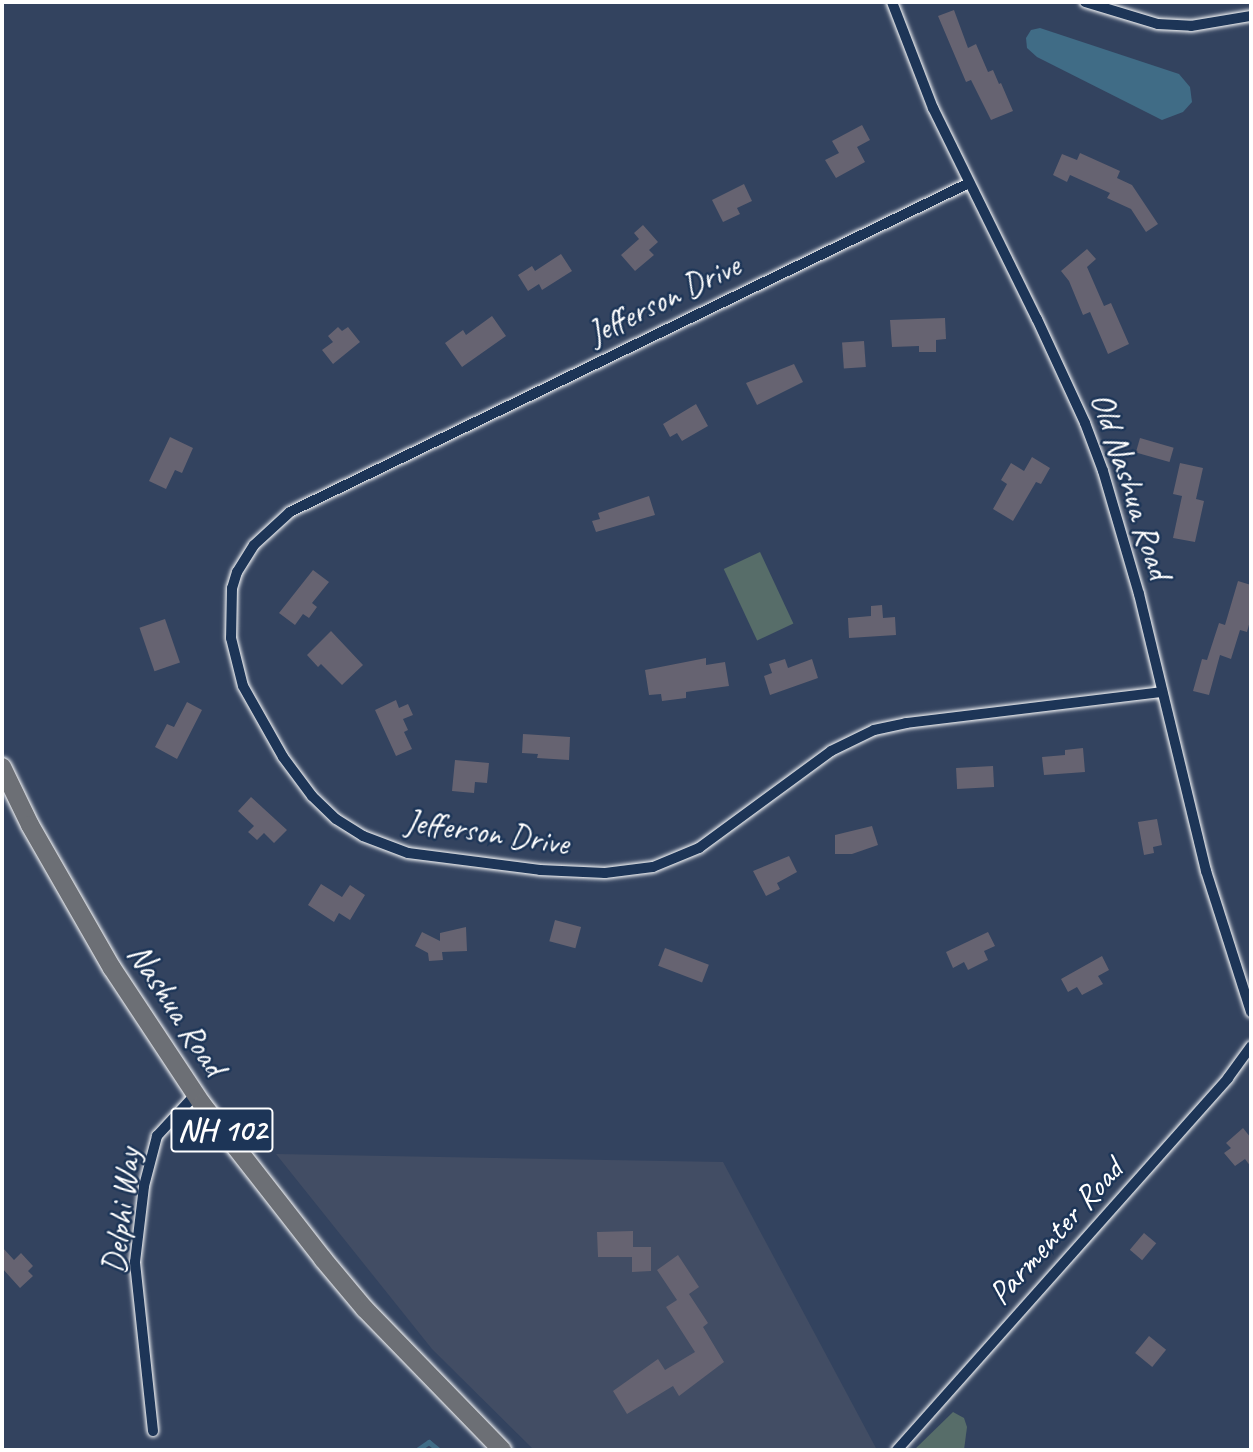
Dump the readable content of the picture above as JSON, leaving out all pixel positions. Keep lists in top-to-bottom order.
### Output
{
  "streets": {
    "main road": ["Nashua Road", "NH 102"],
    "street": [
      "Jefferson Drive",
      "Old Nashua Road",
      "Delphi Way",
      "Parmenter Road"
    ]
  },
  "crossings": [
    ["Jefferson Drive", "Old Nashua Road"],
    ["Nashua Road", "Delphi Way"]
  ]
}
